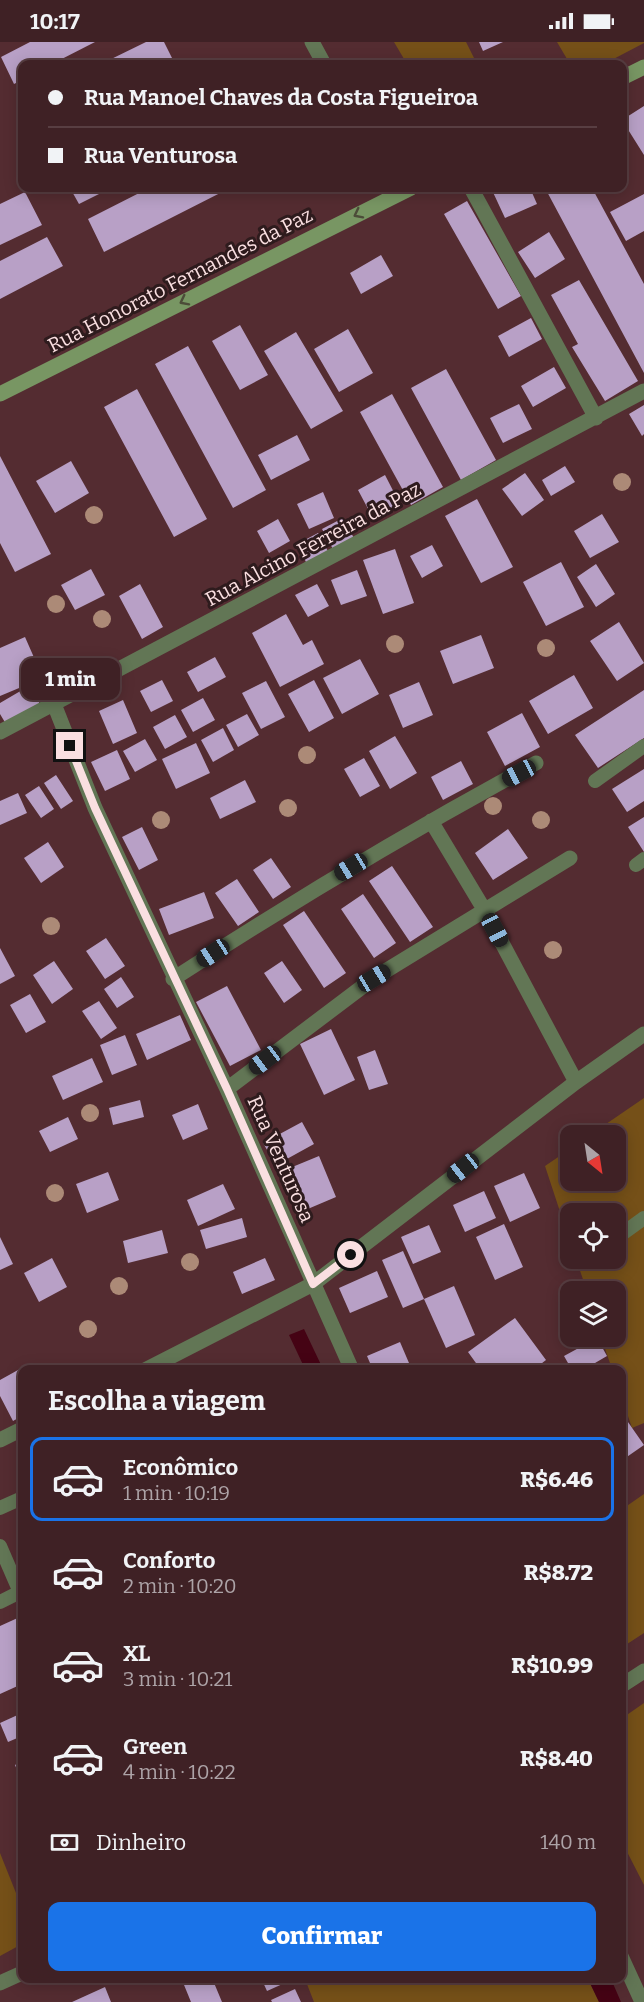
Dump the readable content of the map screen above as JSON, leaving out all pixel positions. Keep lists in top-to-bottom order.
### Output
{
  "streets": {
    "main road": ["Rua Honorato Fernandes da Paz"],
    "street": ["Rua Alcino Ferreira da Paz", "Rua Venturosa"]
  },
  "crossings": [
    ["Rua Alcino Ferreira da Paz", "Rua Venturosa"]
  ],
  "one_way": ["Rua Honorato Fernandes da Paz"],
  "north": "bottom right",
  "page": {
    "status": "10:17",
    "banner": ["Rua Manoel Chaves da Costa Figueiroa", "Rua Venturosa"],
    "bubble": "1 min",
    "heading": "Escolha a viagem",
    "list": [
      {
        "name": "Econômico",
        "note": "1 min · 10:19",
        "value": "R$6.46"
      },
      {
        "name": "Conforto",
        "note": "2 min · 10:20",
        "value": "R$8.72"
      },
      {
        "name": "XL",
        "note": "3 min · 10:21",
        "value": "R$10.99"
      },
      {
        "name": "Green",
        "note": "4 min · 10:22",
        "value": "R$8.40"
      }
    ],
    "pay": ["Dinheiro", "140 m"],
    "buttons": "Confirmar"
  }
}
